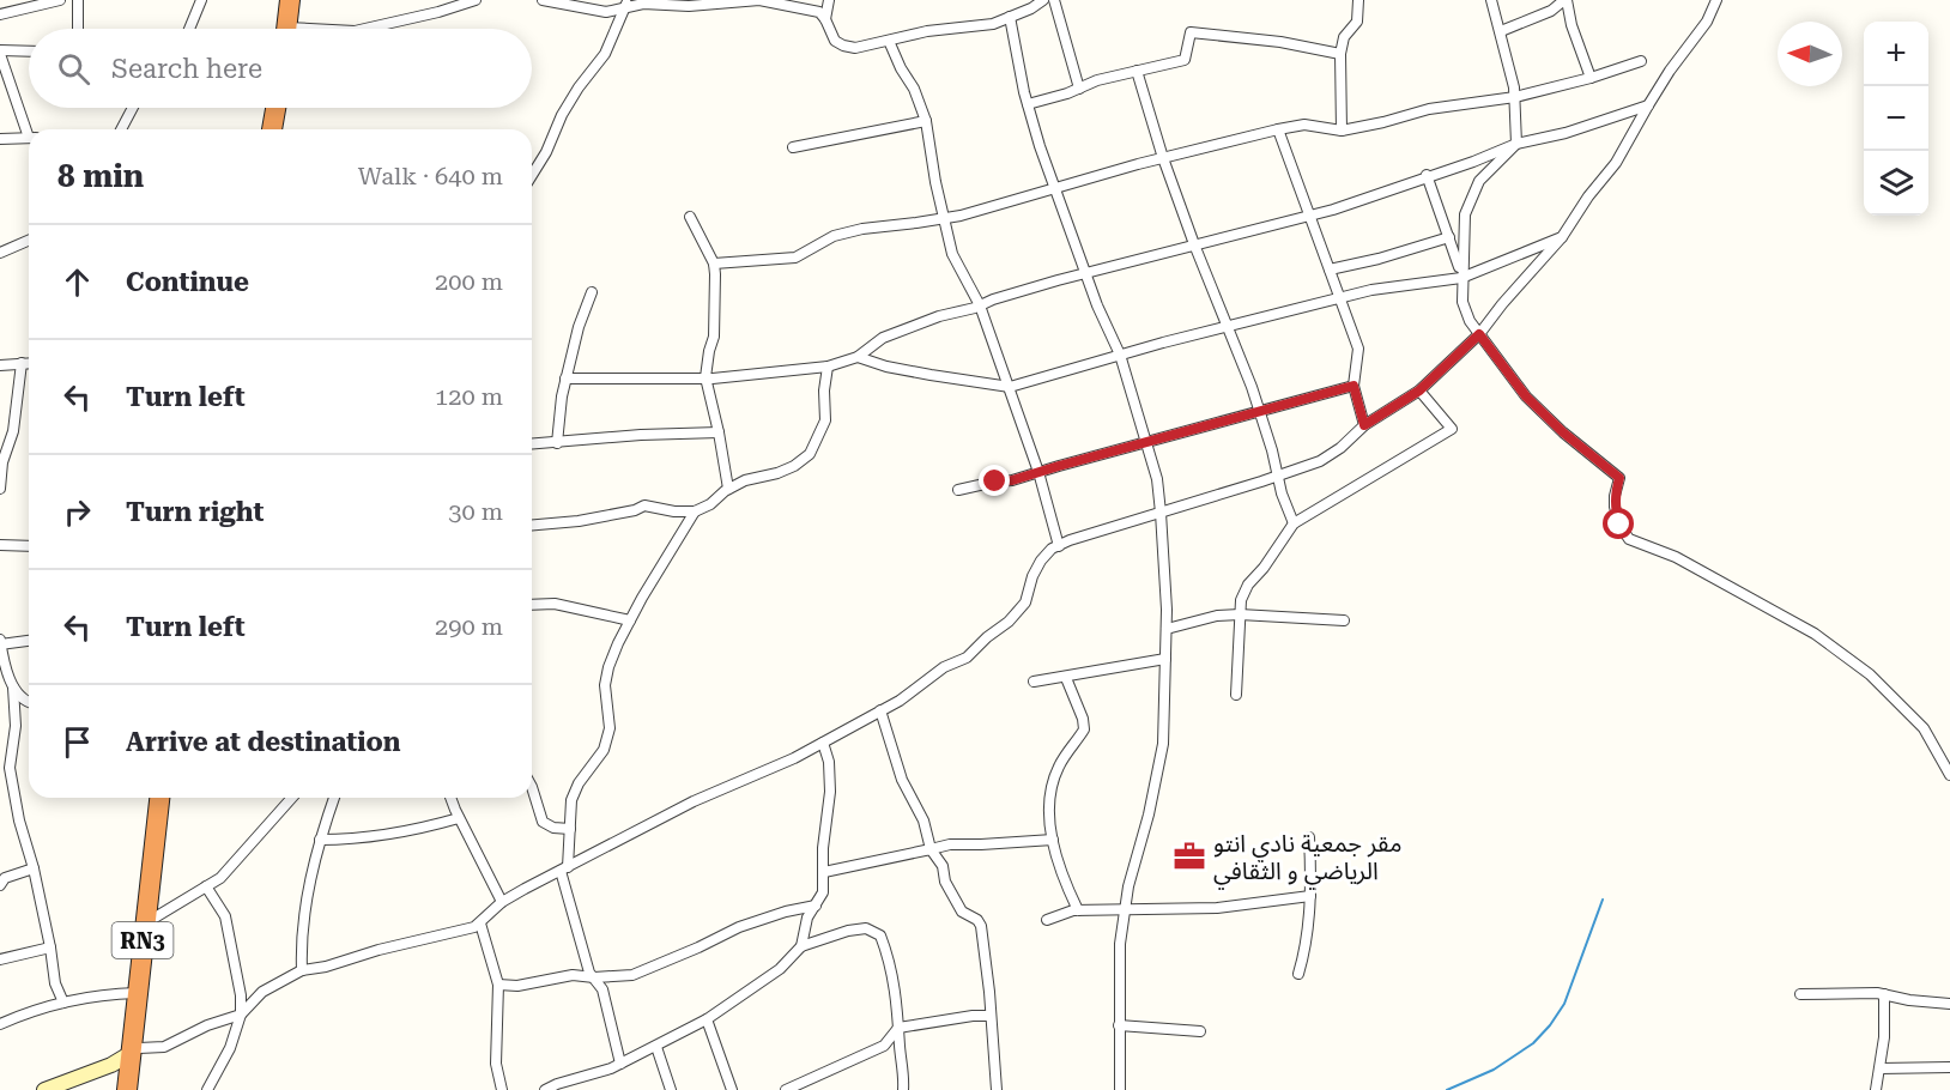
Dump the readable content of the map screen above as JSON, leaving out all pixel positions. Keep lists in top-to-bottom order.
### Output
{
  "streets": {
    "highway": ["RN3"]
  },
  "places": {
    "office": ["مقر جمعية نادي انتو الرياضي و الثقافي"]
  },
  "north": "left",
  "page": {
    "map_buttons": ["+", "−"],
    "search": "Search here",
    "heading": ["8 min", "Walk · 640 m"],
    "list": [
      ["Continue", "200 m"],
      ["Turn left", "120 m"],
      ["Turn right", "30 m"],
      ["Turn left", "290 m"],
      "Arrive at destination"
    ]
  }
}
